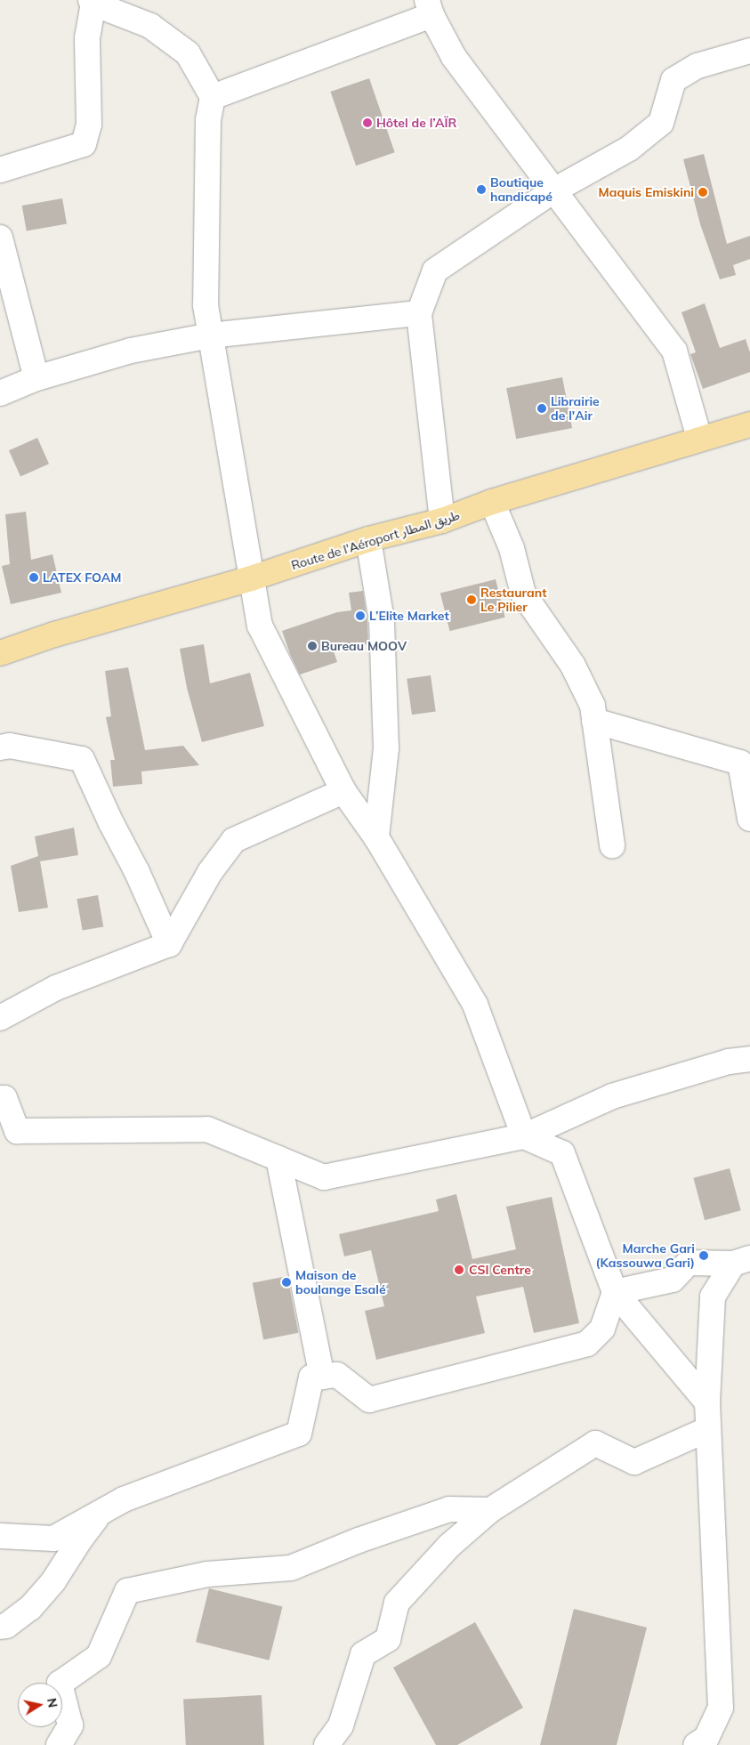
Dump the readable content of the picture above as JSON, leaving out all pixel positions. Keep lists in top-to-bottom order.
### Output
{
  "streets": {
    "main road": ["Route de l'Aéroport طريق المطار"]
  },
  "places": [
    "Hôtel de l’AÏR",
    "Boutique handicapé",
    "Maquis Emiskini",
    "Librairie de l'Air",
    "LATEX FOAM",
    "Restaurant Le Pilier",
    "L’Elite Market",
    "Bureau MOOV",
    "Marche Gari (Kassouwa Gari)",
    "CSI Centre",
    "Maison de boulange Esalé"
  ],
  "north": "right"
}
